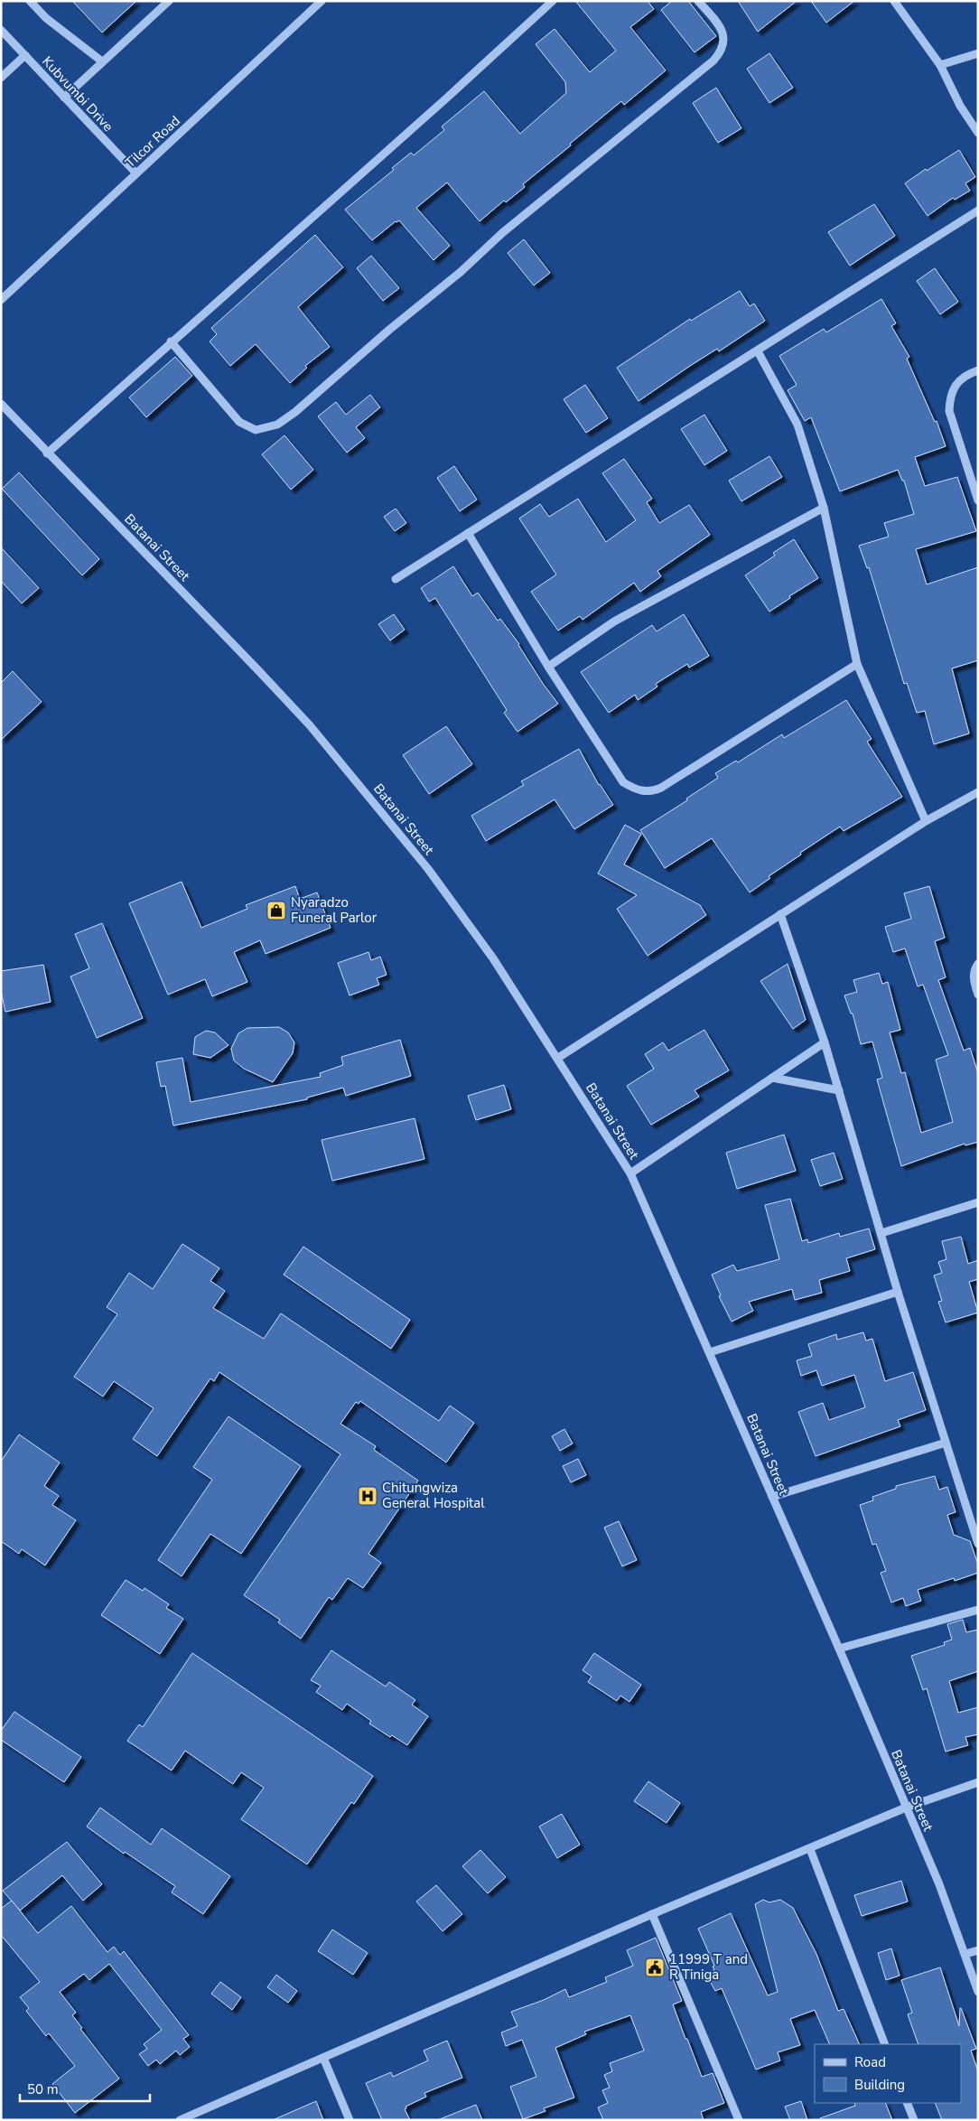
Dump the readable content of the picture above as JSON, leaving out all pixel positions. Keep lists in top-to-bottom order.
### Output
{
  "streets": {
    "street": ["Kubvumbi Drive", "Tilcor Road", "Batanai Street"]
  },
  "crossings": [
    ["Kubvumbi Drive", "Tilcor Road"]
  ],
  "places": {
    "shop": ["Nyaradzo Funeral Parlor"],
    "hospital": ["Chitungwiza General Hospital"],
    "public building": ["11999 T and R Tiniga"]
  },
  "legend": ["Road", "Building"],
  "scale_bar": "50 m"
}
